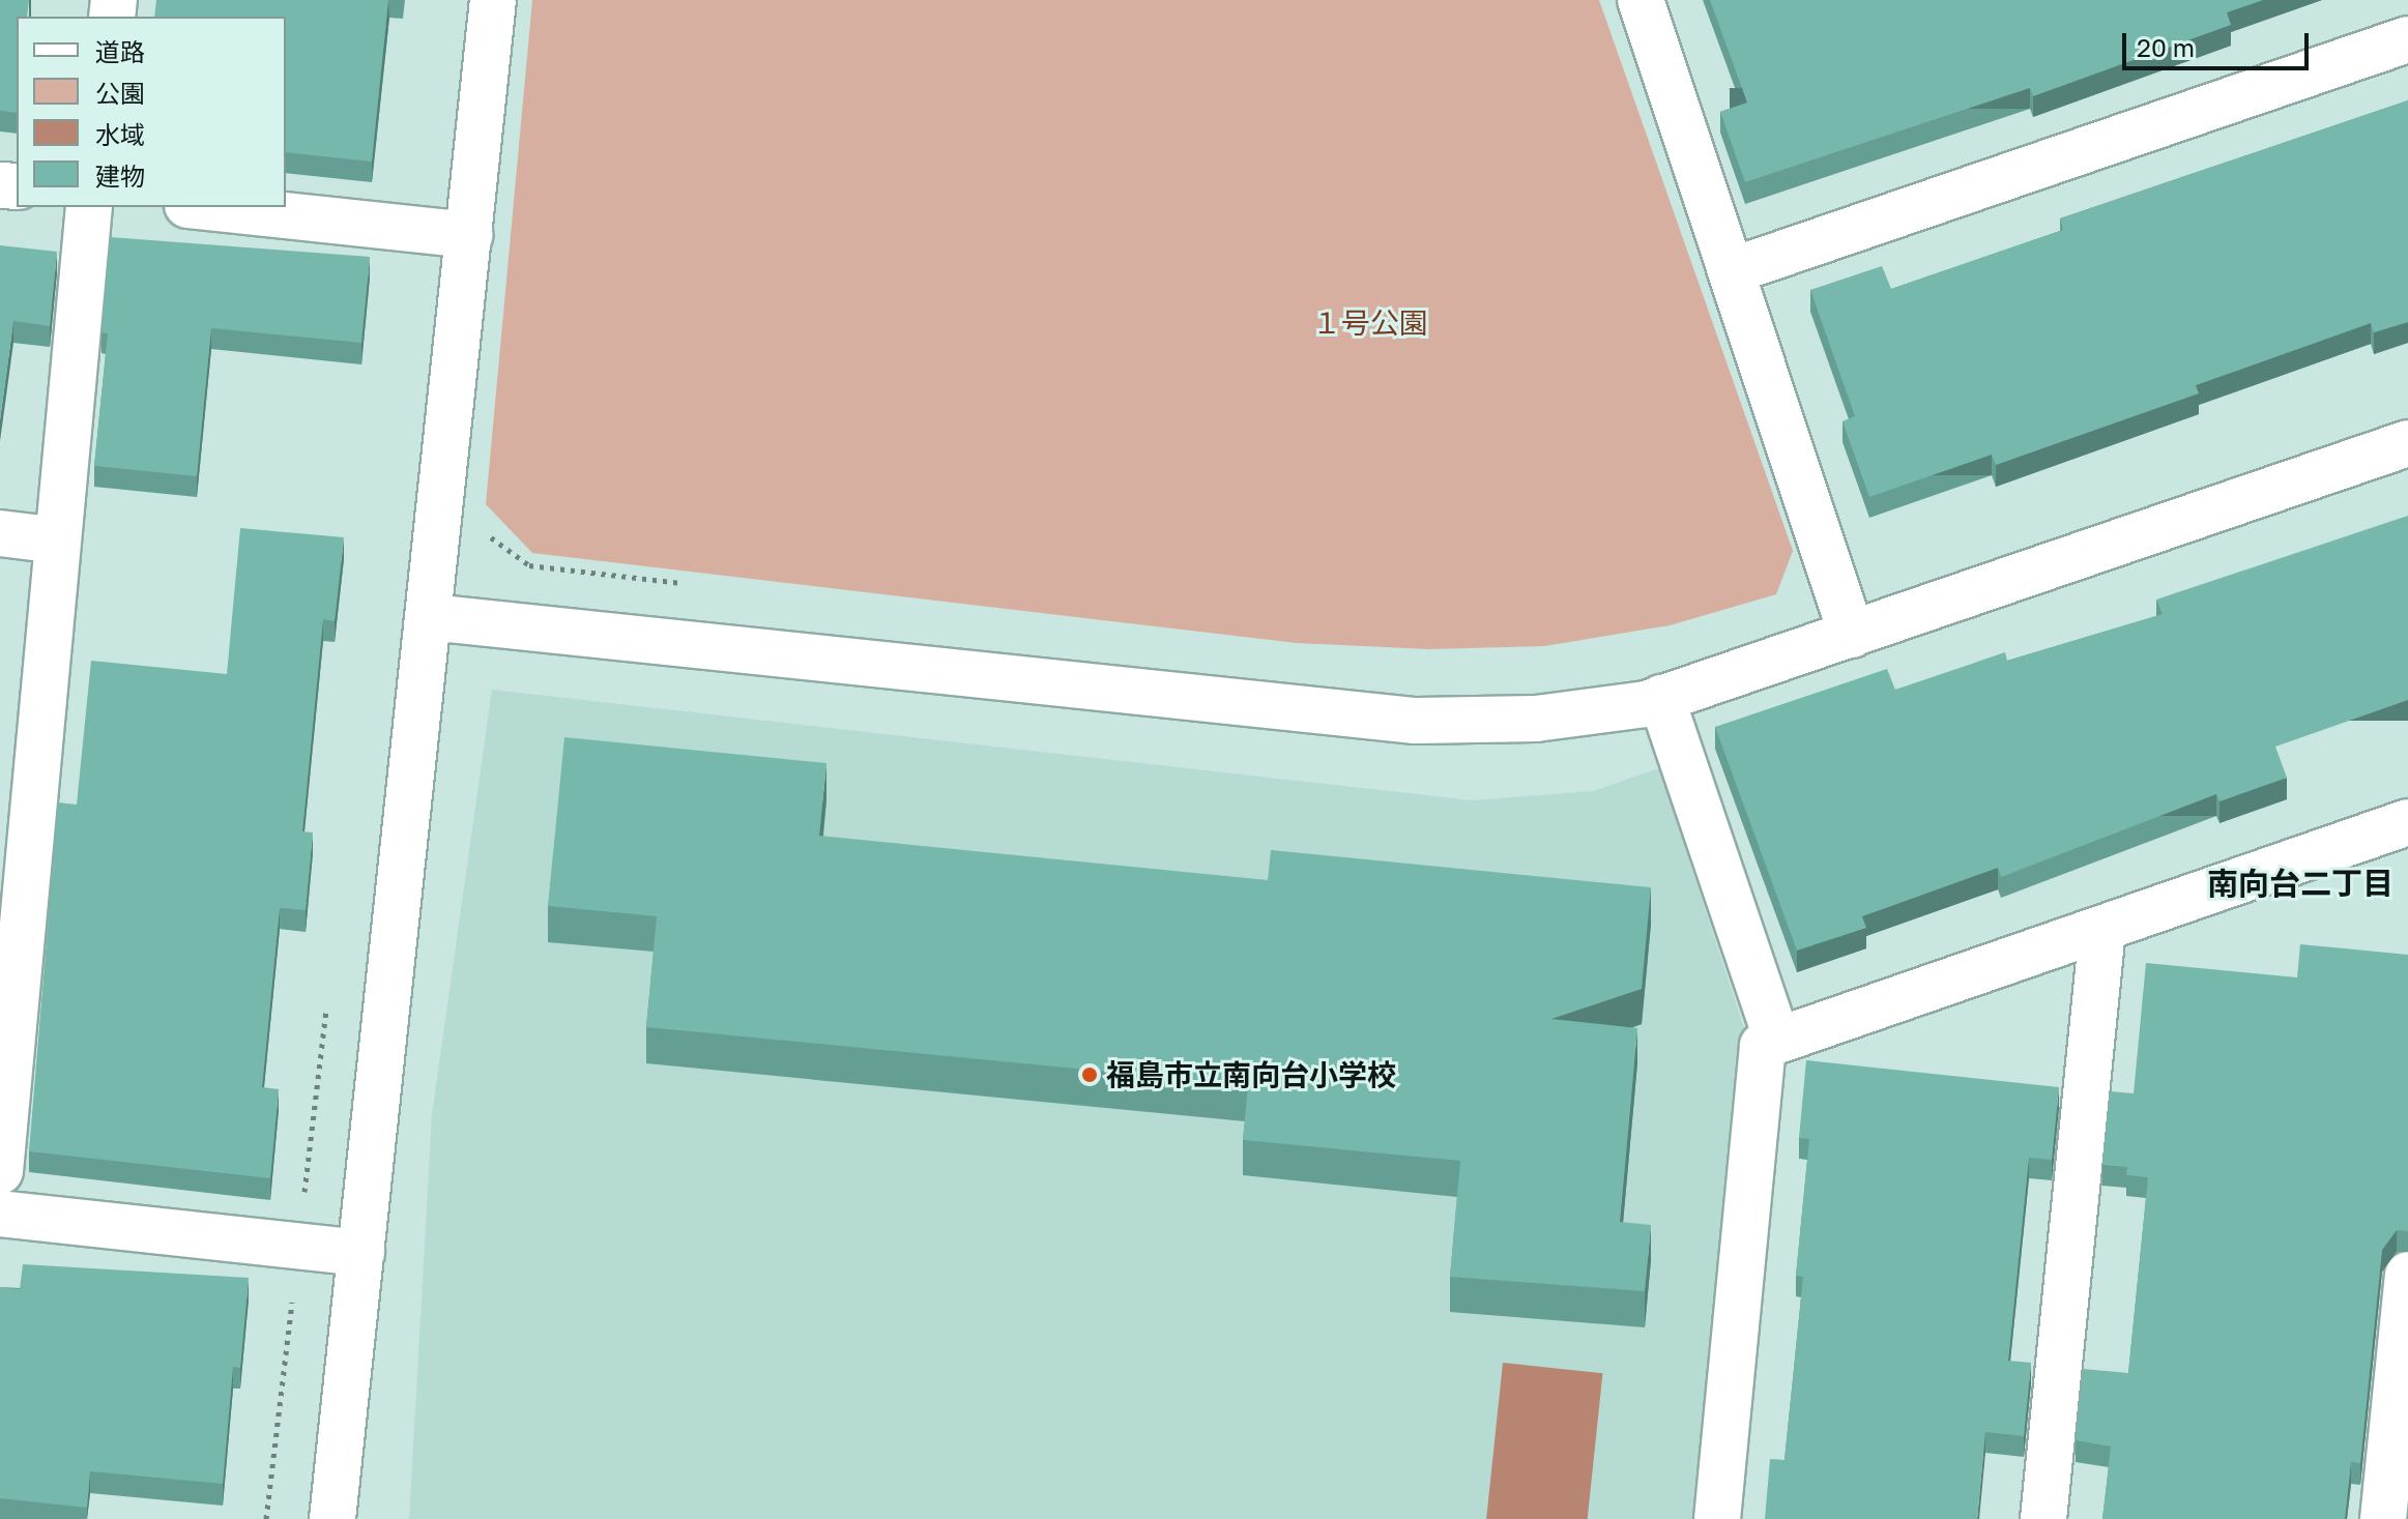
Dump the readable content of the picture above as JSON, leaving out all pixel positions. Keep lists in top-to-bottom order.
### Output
{
  "districts": ["南向台二丁目"],
  "parks": ["１号公園"],
  "places": ["福島市立南向台小学校"],
  "legend": [
    "道路",
    "公園",
    "水域",
    "建物"
  ],
  "scale_bar": "20 m"
}
